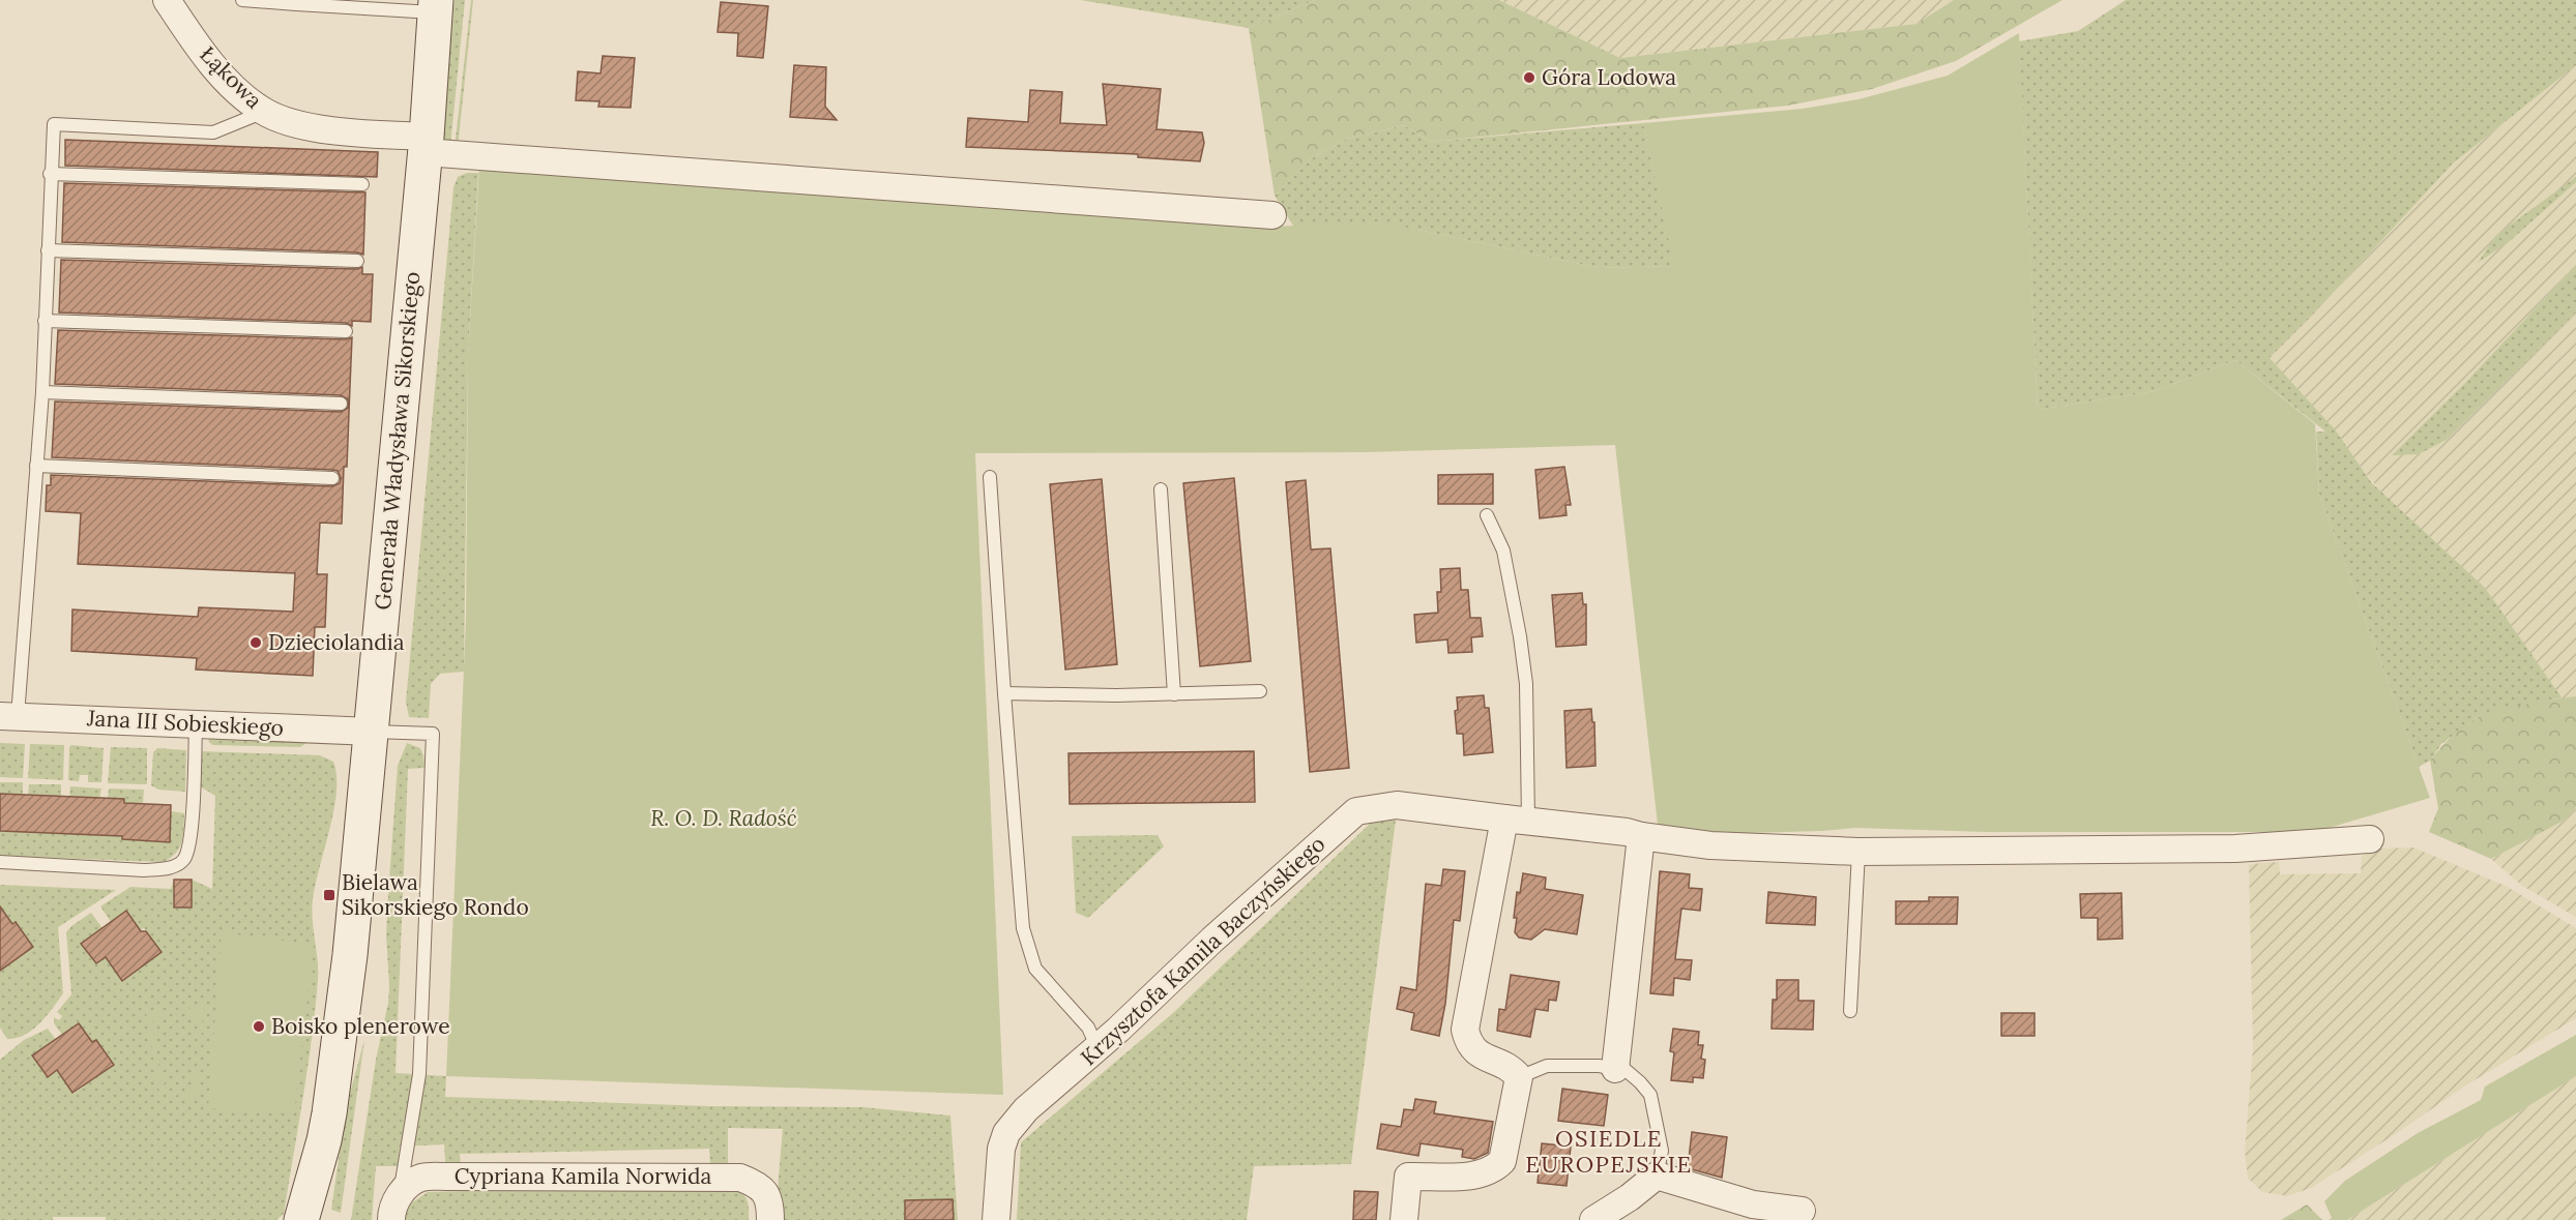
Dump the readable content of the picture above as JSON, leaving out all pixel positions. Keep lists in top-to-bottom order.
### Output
{
  "streets": {
    "main road": ["Generała Władysława Sikorskiego"],
    "street": [
      "Łąkowa",
      "Jana III Sobieskiego",
      "Krzysztofa Kamila Baczyńskiego",
      "Cypriana Kamila Norwida"
    ]
  },
  "crossings": [
    ["Łąkowa", "Generała Władysława Sikorskiego"],
    ["Generała Władysława Sikorskiego", "Jana III Sobieskiego"]
  ],
  "districts": ["OSIEDLE EUROPEJSKIE"],
  "parks": ["R. O. D. Radość"],
  "places": {
    "other": ["Góra Lodowa", "Dzieciolandia", "Boisko plenerowe"],
    "transit": ["Bielawa Sikorskiego Rondo"]
  }
}
